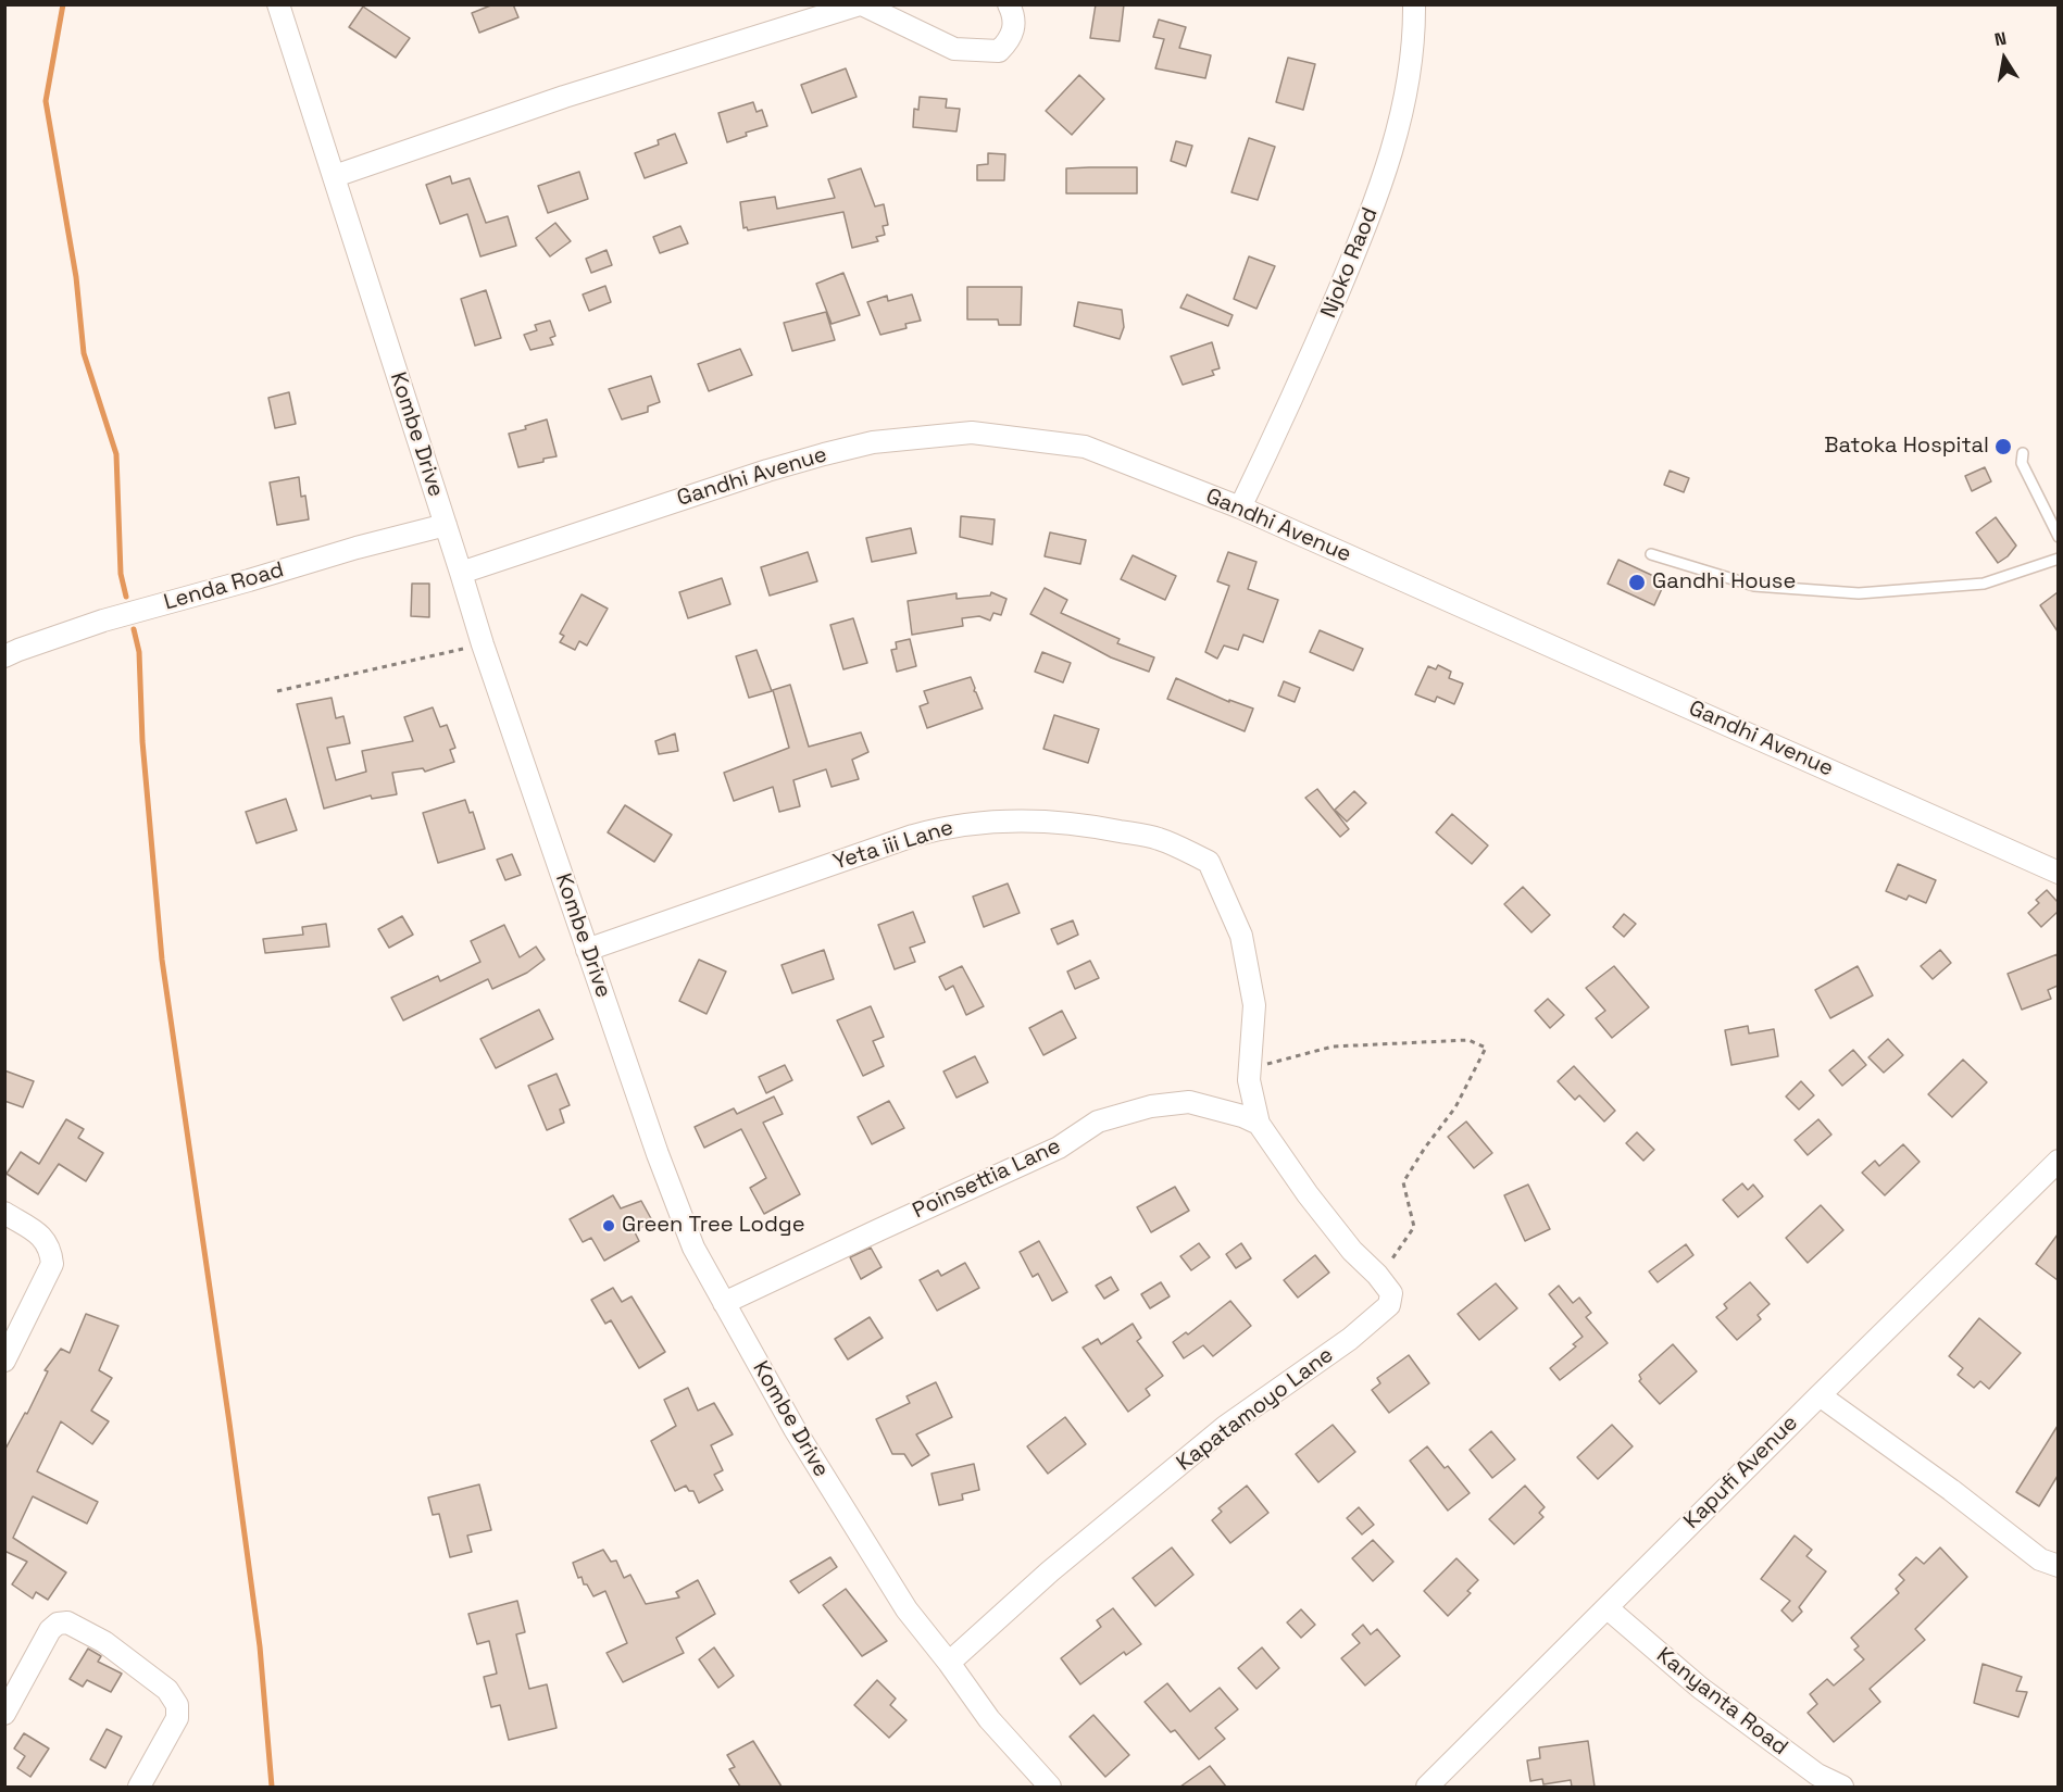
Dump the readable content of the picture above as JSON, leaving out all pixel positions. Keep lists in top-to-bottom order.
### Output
{
  "streets": {
    "street": [
      "Njoko Raod",
      "Kombe Drive",
      "Gandhi Avenue",
      "Lenda Road",
      "Yeta iii Lane",
      "Poinsettia Lane",
      "Kapatamoyo Lane",
      "Kapufi Avenue",
      "Kanyanta Road"
    ]
  },
  "crossings": [
    ["Njoko Raod", "Gandhi Avenue"],
    ["Kombe Drive", "Gandhi Avenue"],
    ["Kombe Drive", "Lenda Road"],
    ["Kombe Drive", "Yeta iii Lane"],
    ["Kombe Drive", "Poinsettia Lane"],
    ["Kombe Drive", "Kapatamoyo Lane"],
    ["Yeta iii Lane", "Poinsettia Lane"],
    ["Yeta iii Lane", "Kapatamoyo Lane"],
    ["Poinsettia Lane", "Kapatamoyo Lane"],
    ["Kapufi Avenue", "Kanyanta Road"]
  ],
  "places": ["Batoka Hospital", "Gandhi House", "Green Tree Lodge"],
  "north": "top"
}
